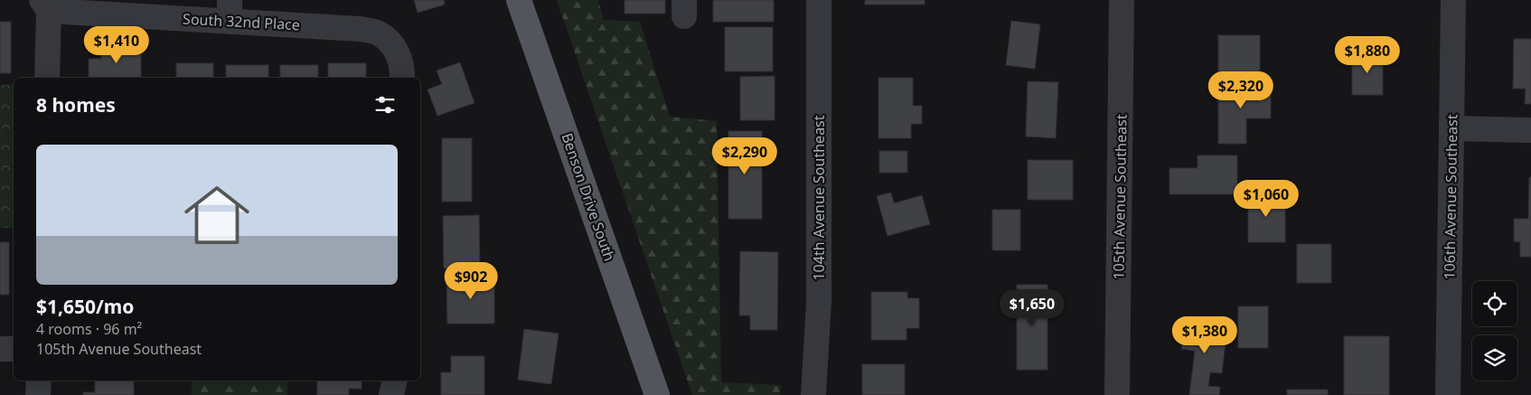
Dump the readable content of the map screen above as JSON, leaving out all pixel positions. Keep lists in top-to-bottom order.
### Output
{
  "streets": {
    "main road": ["Benson Drive South"],
    "street": [
      "South 32nd Place",
      "105th Avenue Southeast",
      "106th Avenue Southeast",
      "104th Avenue Southeast"
    ]
  },
  "page": {
    "price": [
      "$1,410",
      "$1,880",
      "$2,320",
      "$2,290",
      "$1,060",
      "$902",
      "$1,650",
      "$1,380"
    ],
    "heading": "8 homes",
    "list": [
      {
        "name": "$1,650/mo",
        "note": "4 rooms · 96 m² · 105th Avenue Southeast"
      }
    ]
  }
}
